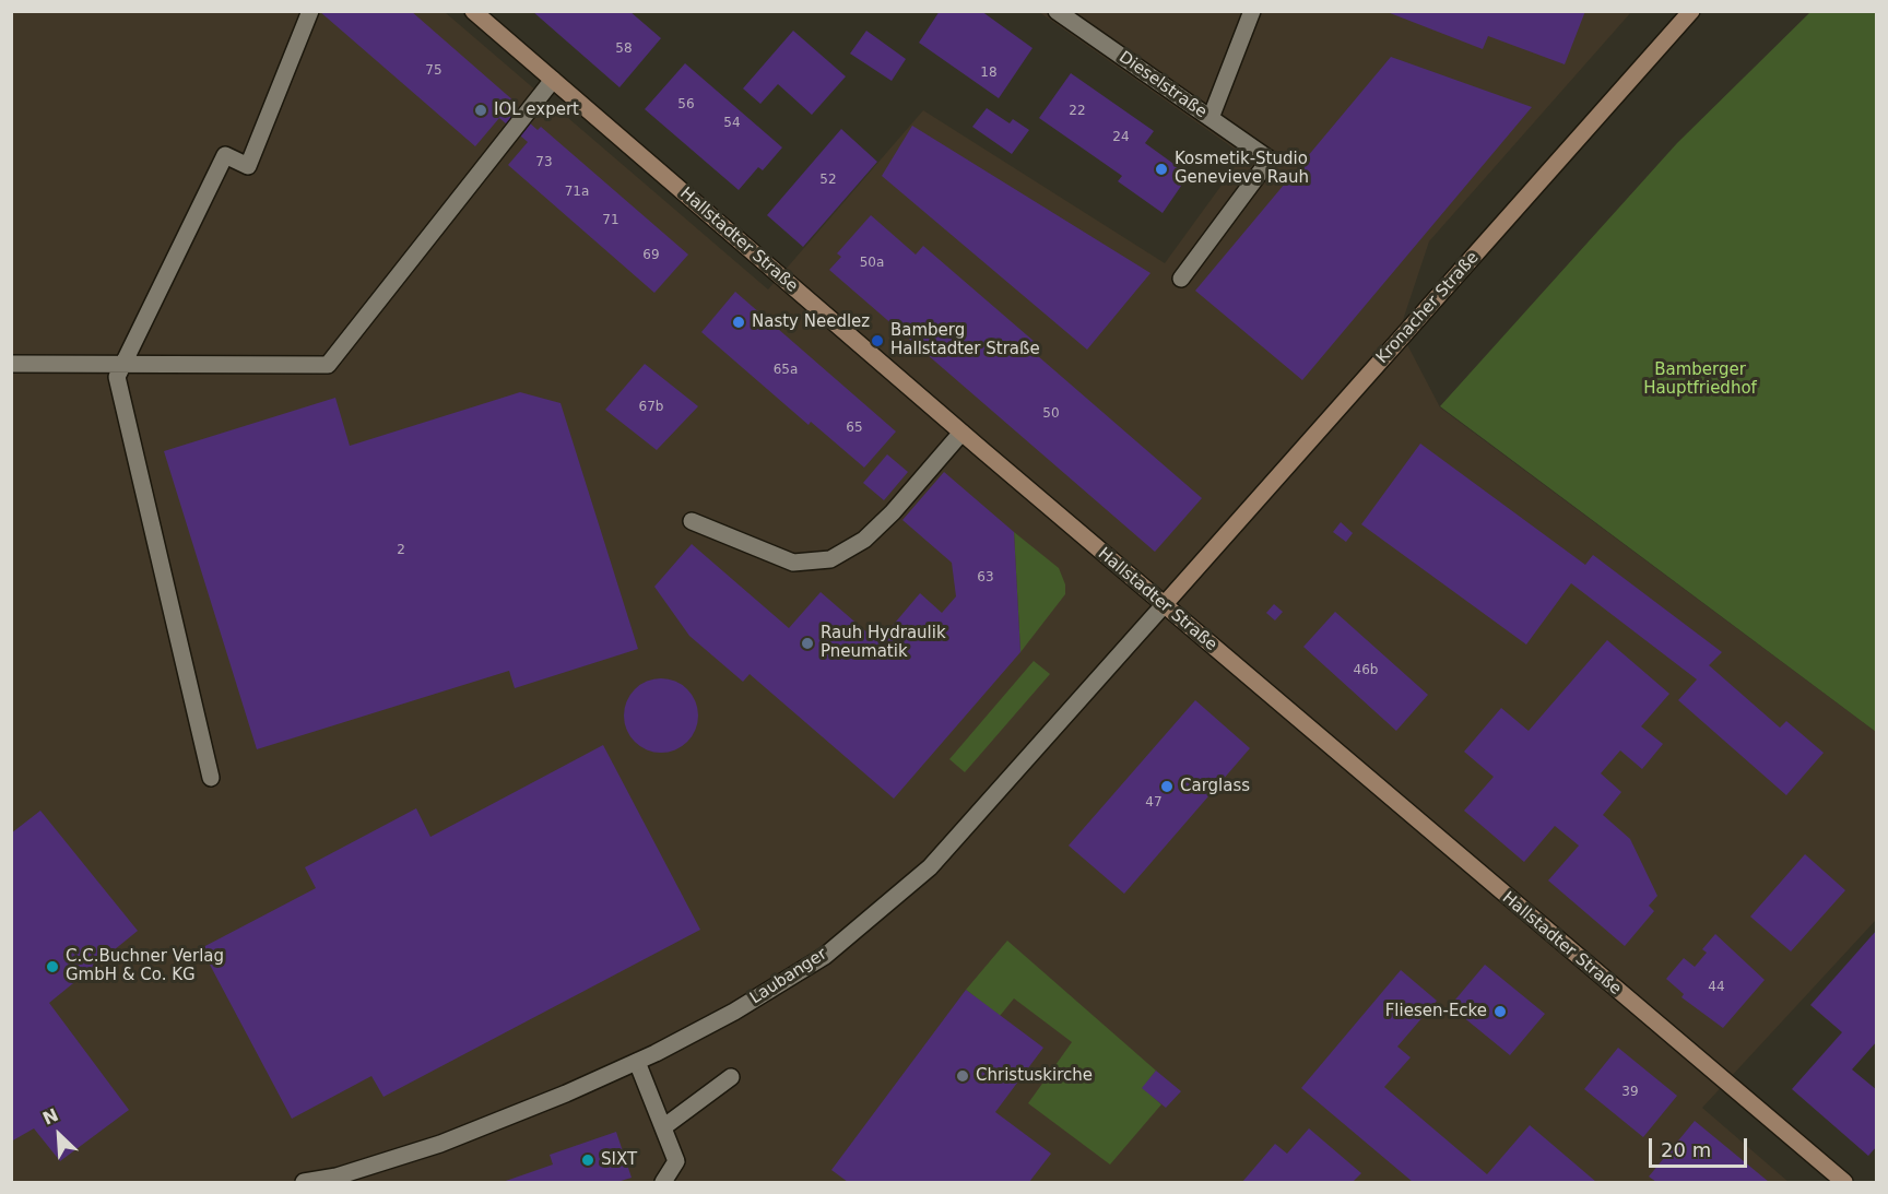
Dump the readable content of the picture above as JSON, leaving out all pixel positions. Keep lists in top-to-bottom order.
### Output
{
  "streets": {
    "main road": ["Hallstadter Straße", "Kronacher Straße"],
    "street": ["Dieselstraße", "Laubanger"]
  },
  "crossings": [
    ["Hallstadter Straße", "Kronacher Straße"],
    ["Hallstadter Straße", "Laubanger"],
    ["Kronacher Straße", "Laubanger"]
  ],
  "parks": ["Bamberger Hauptfriedhof"],
  "places": [
    "IOL expert",
    "Kosmetik-Studio Genevieve Rauh",
    "Nasty Needlez",
    "Bamberg Hallstadter Straße",
    "Rauh Hydraulik Pneumatik",
    "Carglass",
    "C.C.Buchner Verlag GmbH & Co. KG",
    "Fliesen-Ecke",
    "Christuskirche",
    "SIXT"
  ],
  "house_numbers": [
    "58",
    "75",
    "18",
    "56",
    "22",
    "54",
    "24",
    "73",
    "52",
    "71a",
    "71",
    "69",
    "50a",
    "65a",
    "67b",
    "50",
    "65",
    "2",
    "63",
    "46b",
    "47",
    "44",
    "39"
  ],
  "scale_bar": "20 m",
  "north": "top left"
}
